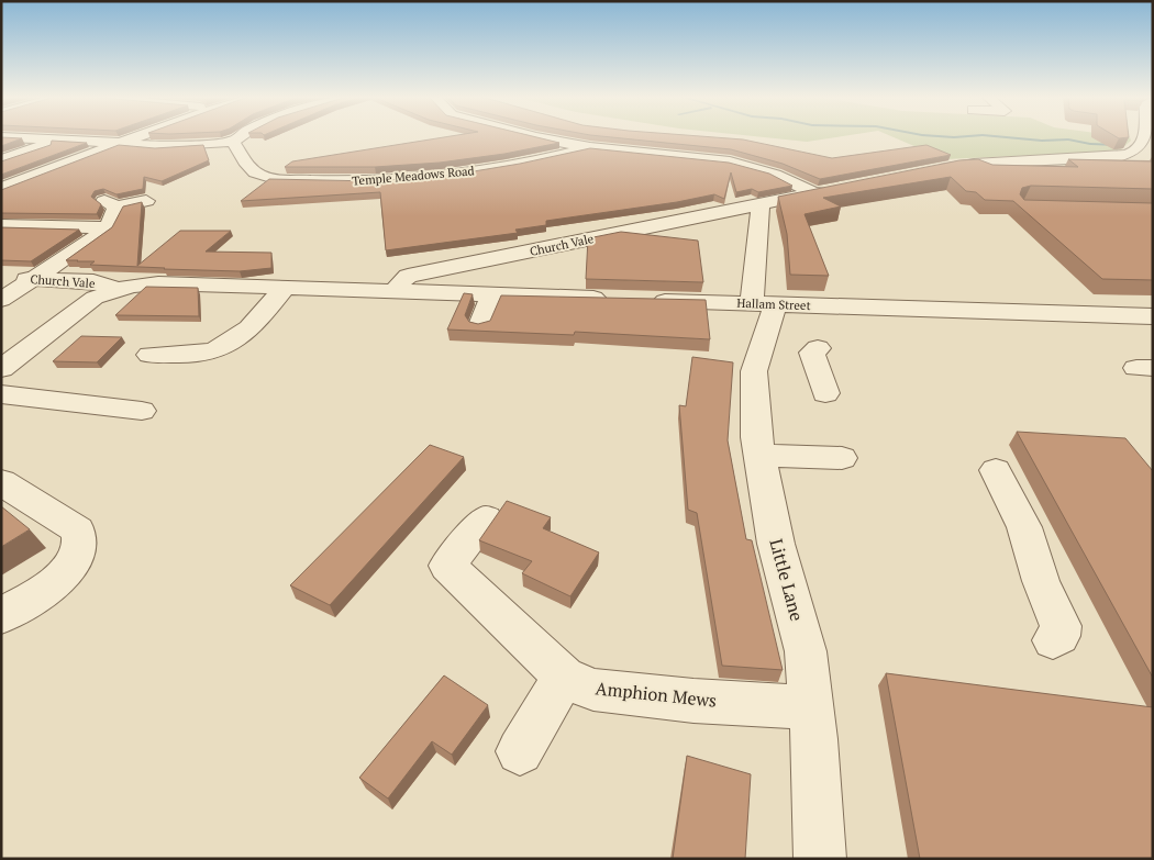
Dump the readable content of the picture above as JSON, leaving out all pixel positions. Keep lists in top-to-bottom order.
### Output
{
  "streets": {
    "street": [
      "Temple Meadows Road",
      "Church Vale",
      "Hallam Street",
      "Little Lane",
      "Amphion Mews"
    ]
  },
  "crossings": [
    ["Temple Meadows Road", "Church Vale"],
    ["Church Vale", "Little Lane"],
    ["Hallam Street", "Little Lane"],
    ["Little Lane", "Amphion Mews"]
  ]
}
